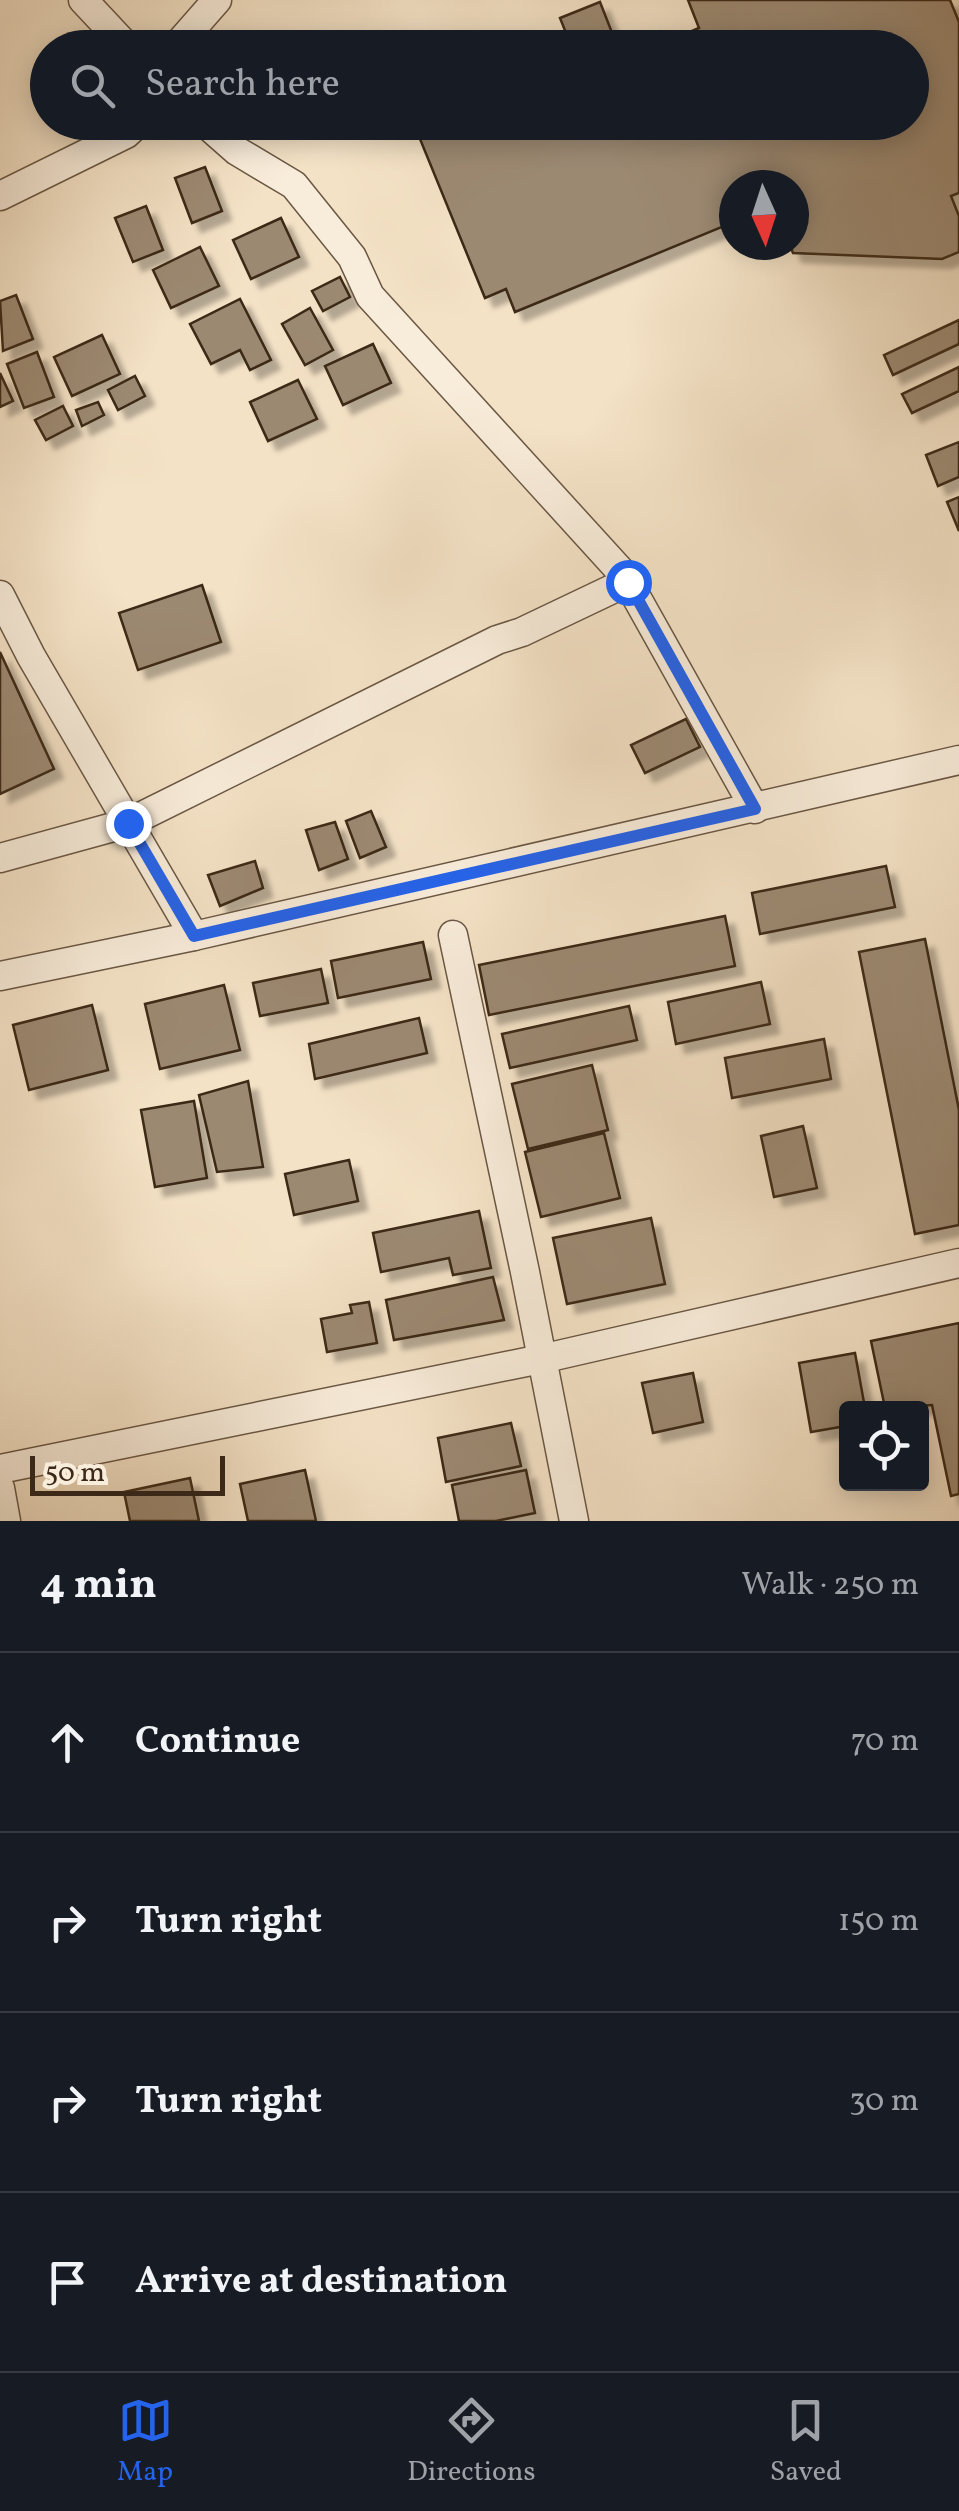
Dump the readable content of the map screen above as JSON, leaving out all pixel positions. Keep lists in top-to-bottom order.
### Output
{
  "scale_bar": "50 m",
  "north": "bottom",
  "page": {
    "search": "Search here",
    "scale": "50 m",
    "heading": ["4 min", "Walk · 250 m"],
    "list": [
      ["Continue", "70 m"],
      ["Turn right", "150 m"],
      ["Turn right", "30 m"],
      "Arrive at destination"
    ],
    "nav": ["Map", "Directions", "Saved"]
  }
}
